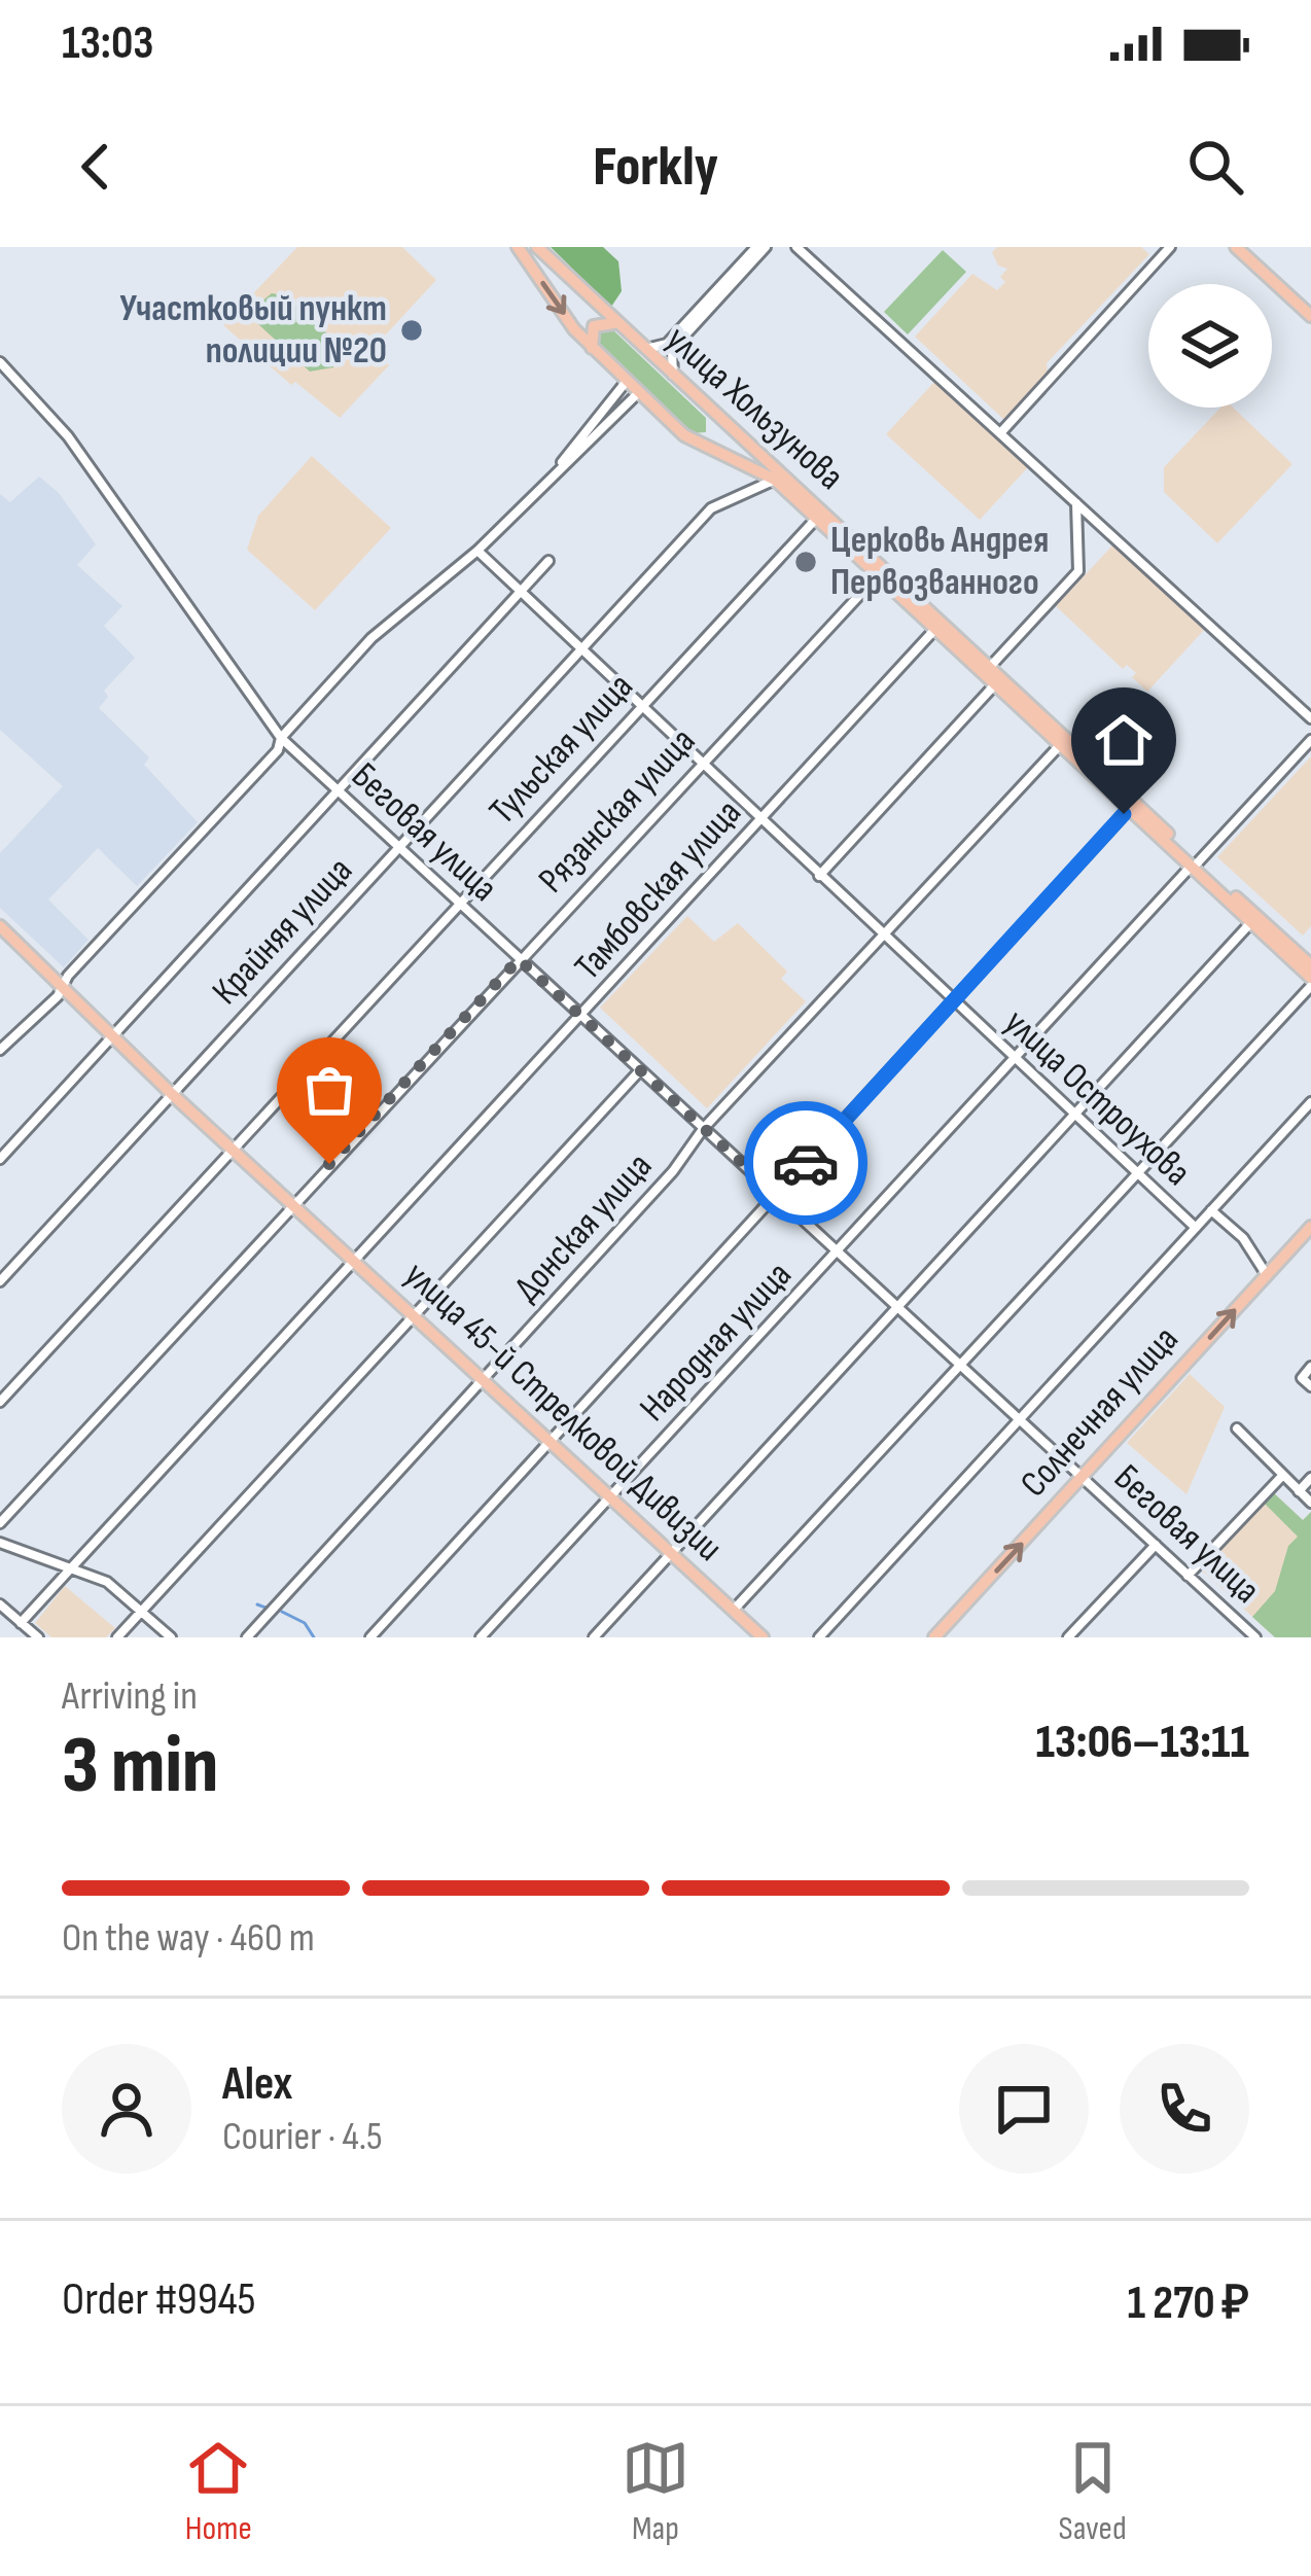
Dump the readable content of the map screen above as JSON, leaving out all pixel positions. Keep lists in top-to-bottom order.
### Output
{
  "streets": {
    "main road": ["улица Хользунова", "улица 45-й Стрелковой Дивизии", "Солнечная улица"],
    "street": [
      "Тульская улица",
      "Рязанская улица",
      "Беговая улица",
      "Тамбовская улица",
      "Крайняя улица",
      "улица Остроухова",
      "Донская улица",
      "Народная улица"
    ]
  },
  "crossings": [
    ["улица Хользунова", "Тульская улица"],
    ["улица Хользунова", "Рязанская улица"],
    ["улица Хользунова", "Тамбовская улица"],
    ["улица Хользунова", "Крайняя улица"],
    ["улица Хользунова", "Донская улица"],
    ["улица Хользунова", "Народная улица"],
    ["Тульская улица", "Беговая улица"],
    ["Тульская улица", "улица Остроухова"],
    ["Тульская улица", "улица 45-й Стрелковой Дивизии"],
    ["Рязанская улица", "Беговая улица"],
    ["Рязанская улица", "улица Остроухова"],
    ["Рязанская улица", "улица 45-й Стрелковой Дивизии"],
    ["Беговая улица", "Тамбовская улица"],
    ["Беговая улица", "Крайняя улица"],
    ["Беговая улица", "Донская улица"],
    ["Беговая улица", "Народная улица"],
    ["Беговая улица", "Солнечная улица"],
    ["Тамбовская улица", "улица Остроухова"],
    ["Тамбовская улица", "улица 45-й Стрелковой Дивизии"],
    ["Крайняя улица", "улица Остроухова"],
    ["Крайняя улица", "улица 45-й Стрелковой Дивизии"],
    ["улица Остроухова", "Донская улица"],
    ["улица Остроухова", "Народная улица"],
    ["Донская улица", "улица 45-й Стрелковой Дивизии"],
    ["Народная улица", "улица 45-й Стрелковой Дивизии"]
  ],
  "one_way": ["Солнечная улица"],
  "places": ["Участковый пункт полиции №20", "Церковь Андрея Первозванного"],
  "page": {
    "status": "13:03",
    "header": "Forkly",
    "heading": ["3 min", "Arriving in", "13:06–13:11"],
    "panel": [
      "Alex",
      "Courier · 4.5",
      "Order #9945",
      "1 270 ₽"
    ],
    "bar": "On the way · 460 m",
    "tabs": ["Home", "Map", "Saved"]
  }
}
